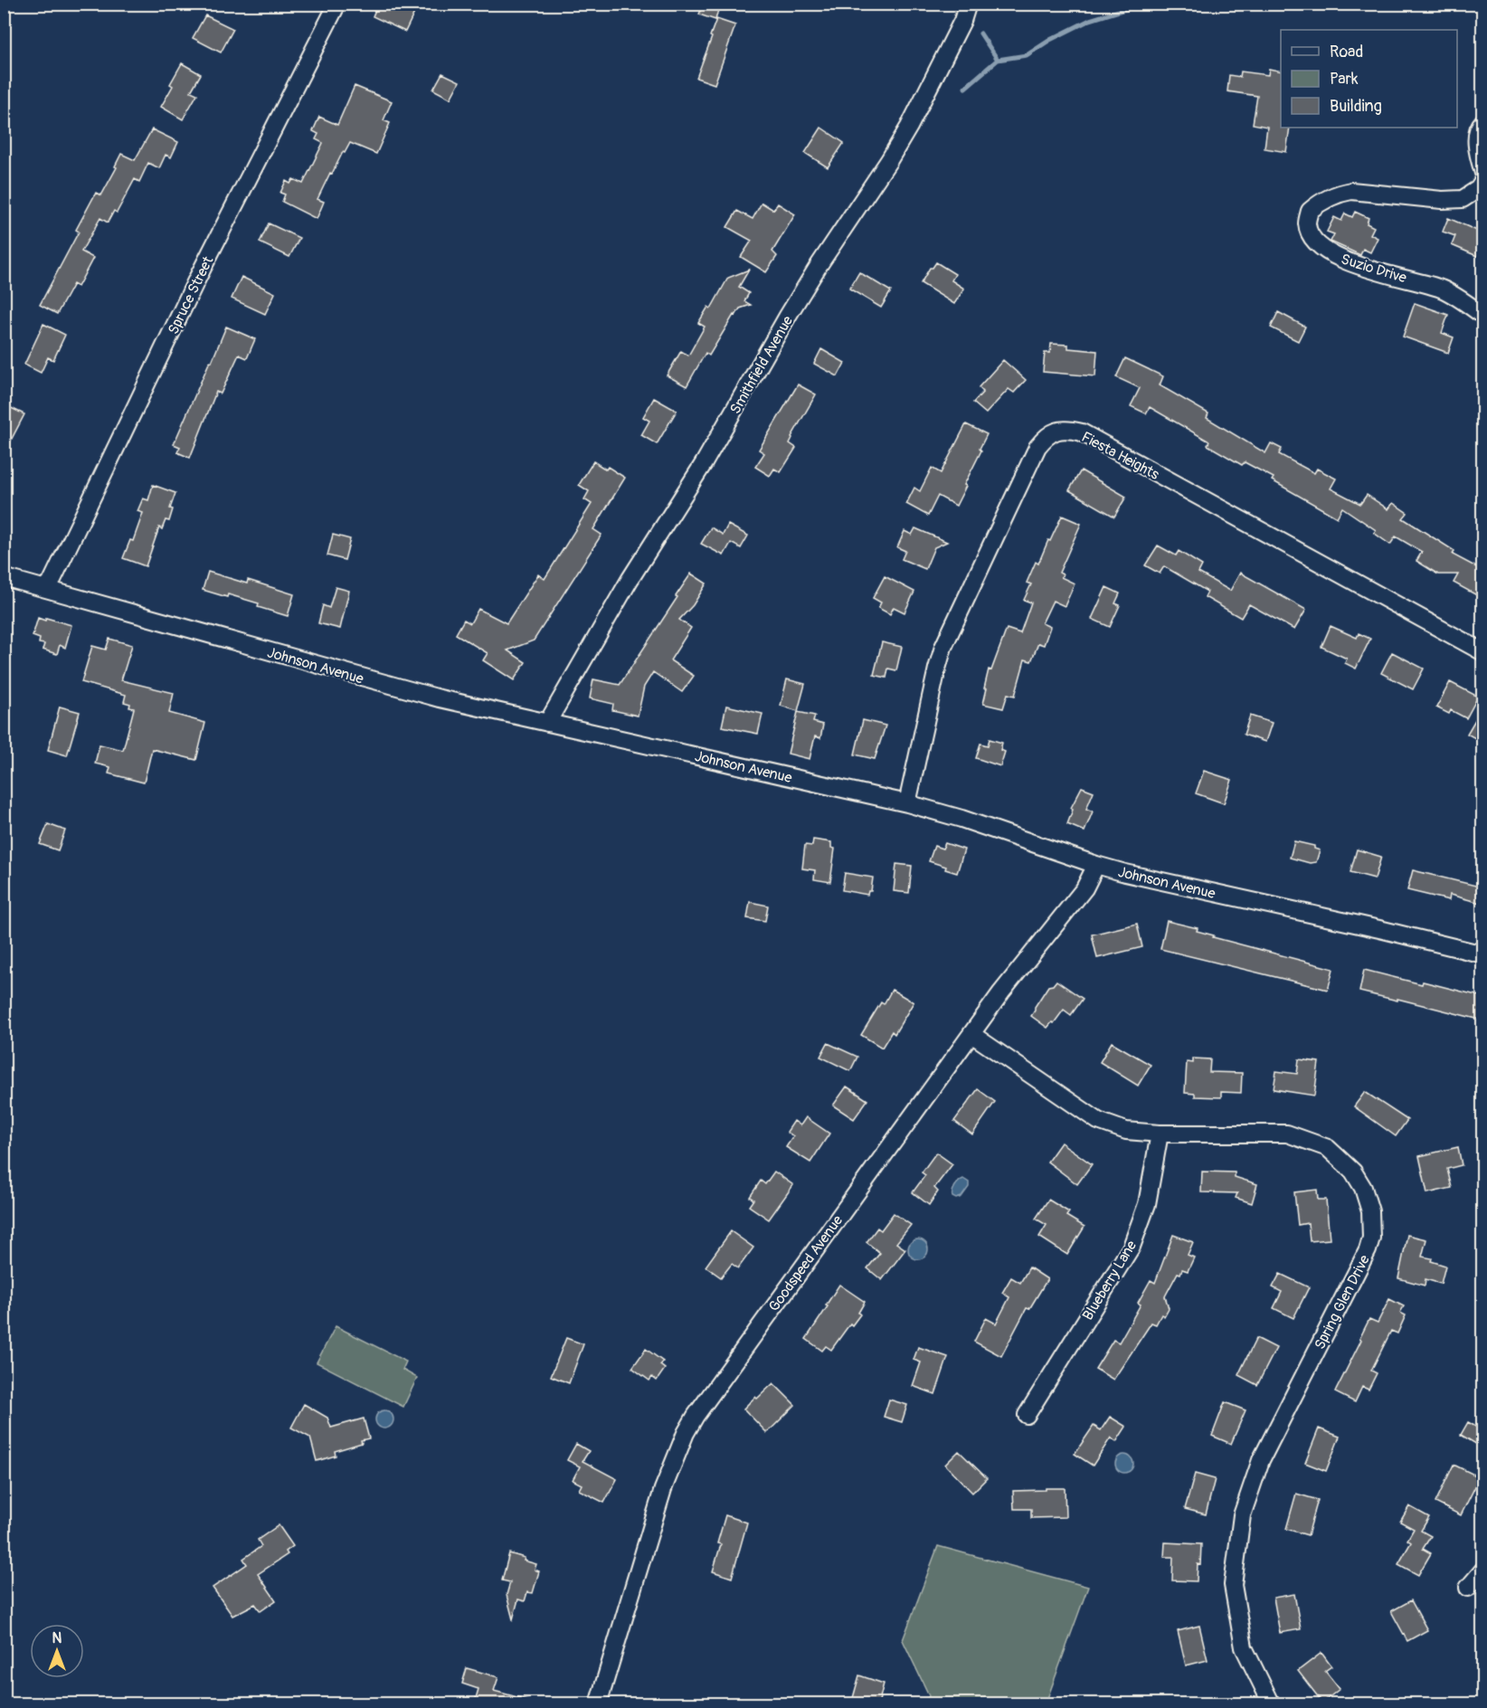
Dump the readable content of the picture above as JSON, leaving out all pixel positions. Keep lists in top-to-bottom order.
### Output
{
  "streets": {
    "street": [
      "Suzio Drive",
      "Spruce Street",
      "Smithfield Avenue",
      "Fiesta Heights",
      "Johnson Avenue",
      "Goodspeed Avenue",
      "Blueberry Lane",
      "Spring Glen Drive"
    ]
  },
  "crossings": [
    ["Spruce Street", "Johnson Avenue"],
    ["Smithfield Avenue", "Johnson Avenue"],
    ["Fiesta Heights", "Johnson Avenue"],
    ["Johnson Avenue", "Goodspeed Avenue"],
    ["Goodspeed Avenue", "Spring Glen Drive"],
    ["Blueberry Lane", "Spring Glen Drive"]
  ],
  "legend": ["Road", "Park", "Building"],
  "north": "top"
}
